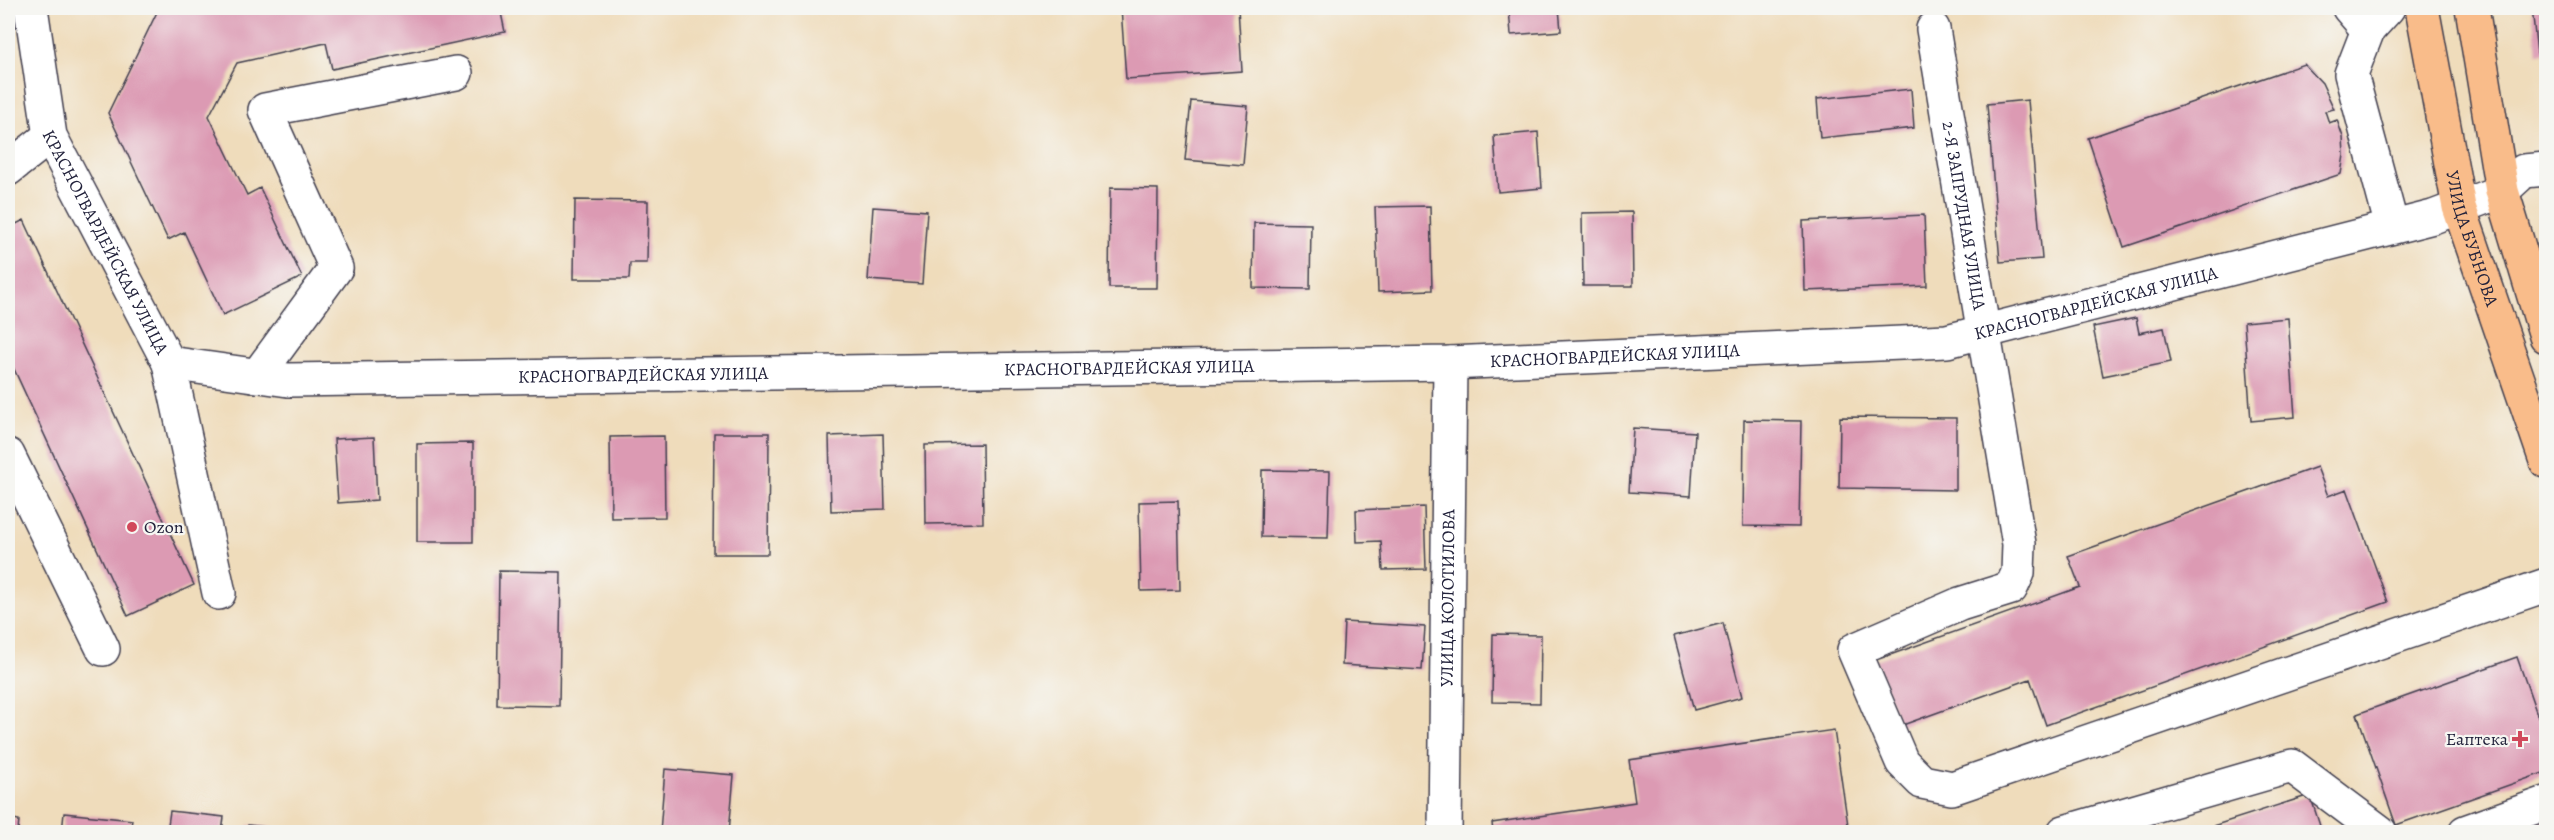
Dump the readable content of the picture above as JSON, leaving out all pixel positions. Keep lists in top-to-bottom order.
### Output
{
  "streets": {
    "main road": ["УЛИЦА БУБНОВА"],
    "street": ["2-Я ЗАПРУДНАЯ УЛИЦА", "КРАСНОГВАРДЕЙСКАЯ УЛИЦА", "УЛИЦА КОЛОТИЛОВА"]
  },
  "crossings": [
    ["2-Я ЗАПРУДНАЯ УЛИЦА", "КРАСНОГВАРДЕЙСКАЯ УЛИЦА"],
    ["УЛИЦА БУБНОВА", "КРАСНОГВАРДЕЙСКАЯ УЛИЦА"],
    ["КРАСНОГВАРДЕЙСКАЯ УЛИЦА", "УЛИЦА КОЛОТИЛОВА"]
  ],
  "places": {
    "other": ["Ozon"],
    "health": ["Еаптека"]
  }
}
